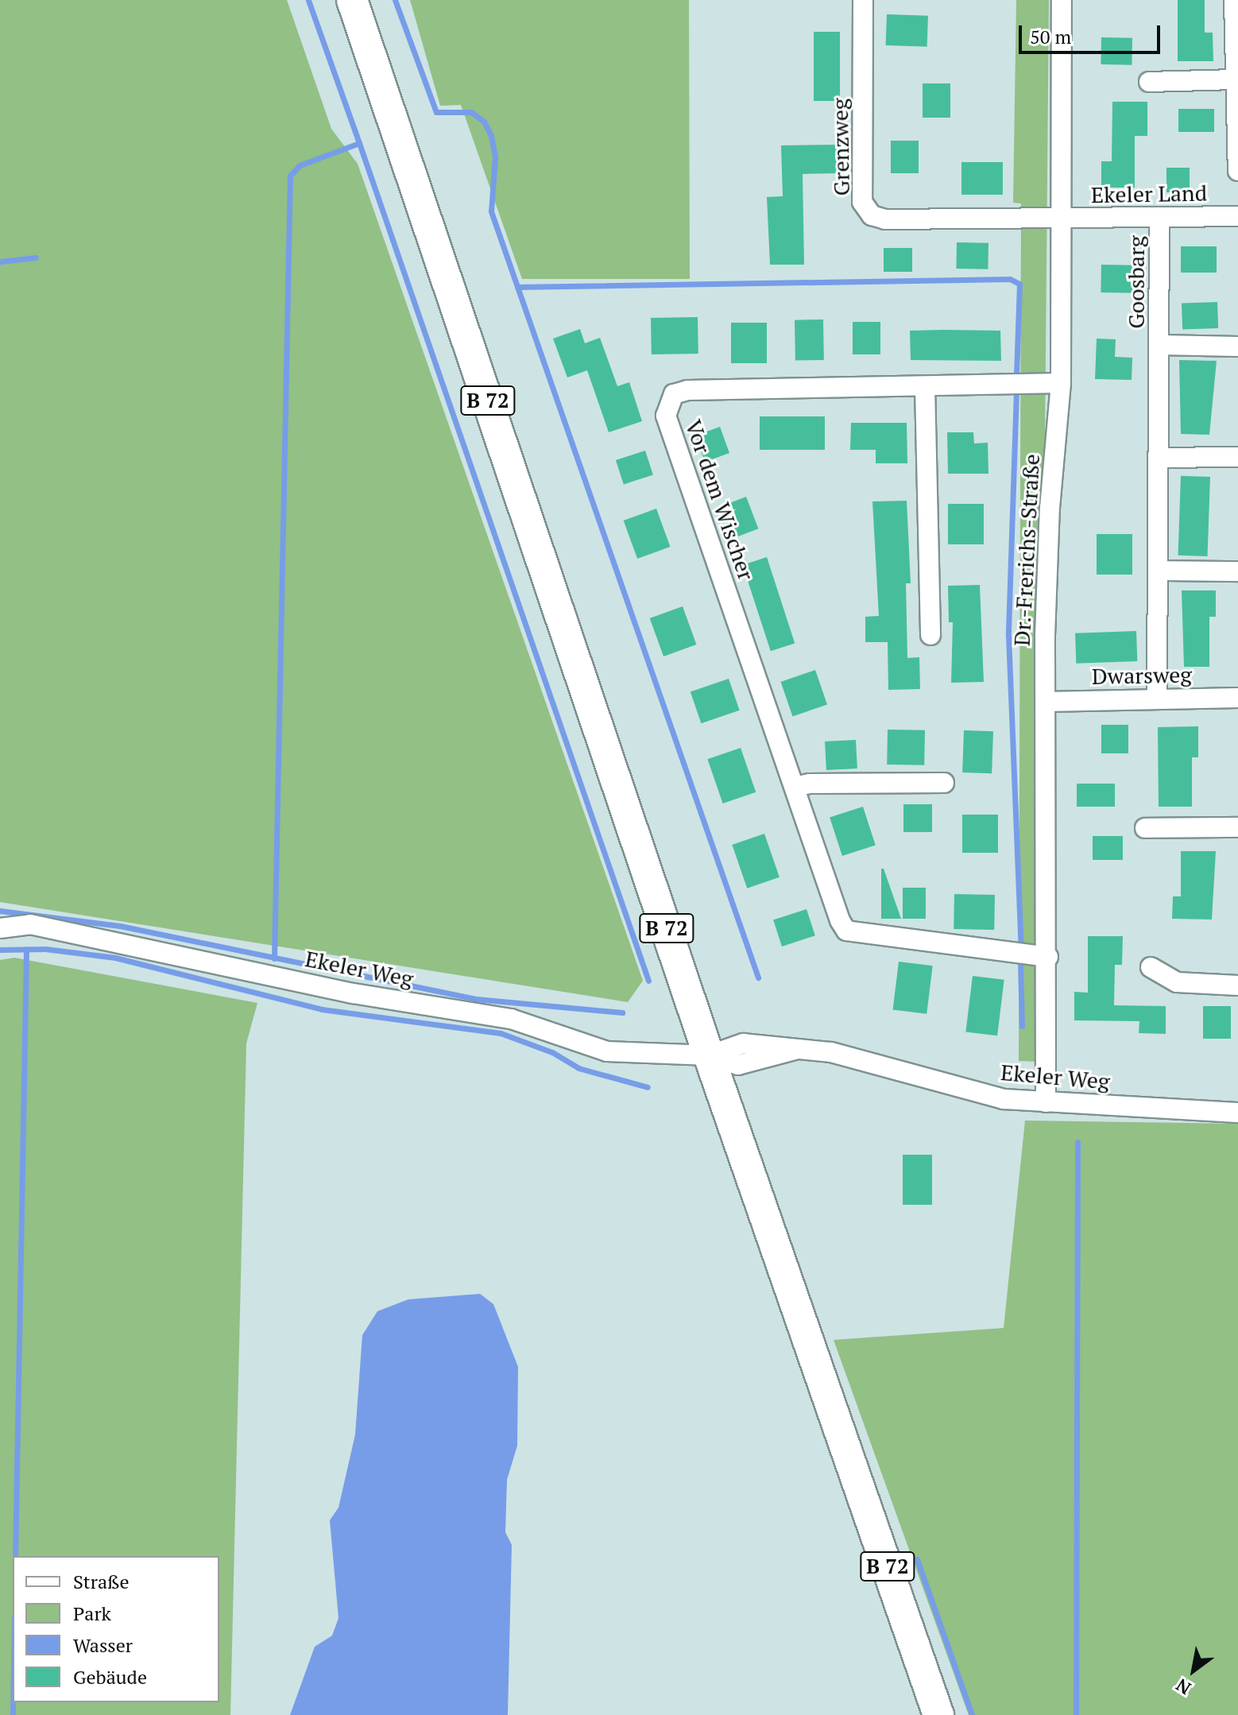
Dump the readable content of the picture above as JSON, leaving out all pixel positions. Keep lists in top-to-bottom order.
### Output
{
  "streets": {
    "main road": ["B 72"],
    "street": [
      "Grenzweg",
      "Ekeler Land",
      "Goosbarg",
      "Vor dem Wischer",
      "Dr.-Frerichs-Straße",
      "Dwarsweg",
      "Ekeler Weg"
    ]
  },
  "crossings": [
    ["Grenzweg", "Ekeler Land"],
    ["Grenzweg", "Dr.-Frerichs-Straße"],
    ["Ekeler Land", "Goosbarg"],
    ["Ekeler Land", "Dr.-Frerichs-Straße"],
    ["Goosbarg", "Dwarsweg"],
    ["B 72", "Ekeler Weg"],
    ["Vor dem Wischer", "Dr.-Frerichs-Straße"],
    ["Dr.-Frerichs-Straße", "Dwarsweg"],
    ["Dr.-Frerichs-Straße", "Ekeler Weg"]
  ],
  "legend": [
    "Straße",
    "Park",
    "Wasser",
    "Gebäude"
  ],
  "scale_bar": "50 m",
  "north": "bottom left"
}
